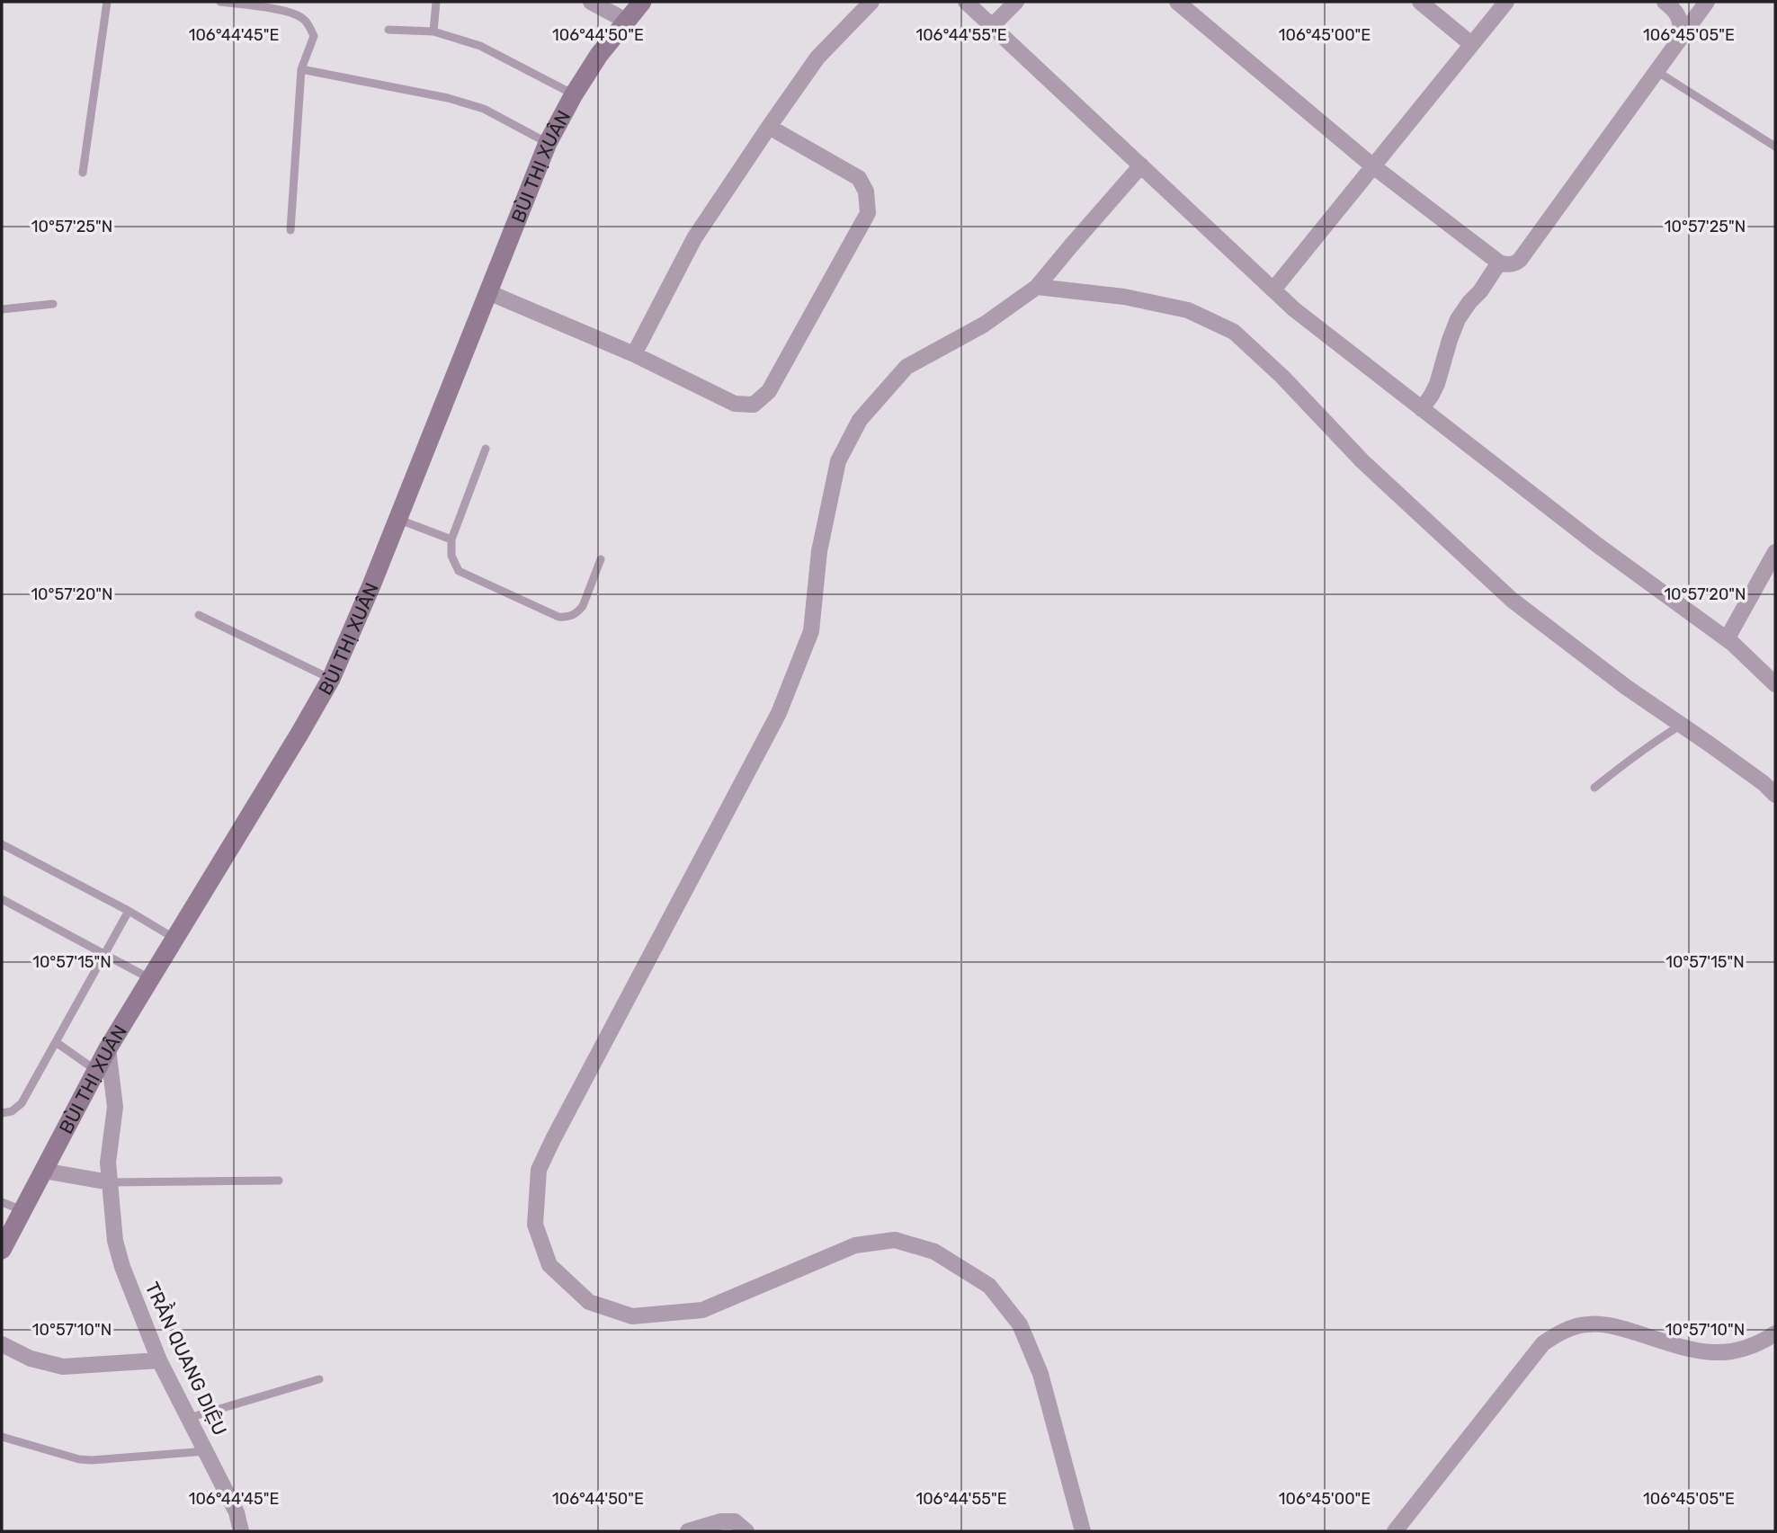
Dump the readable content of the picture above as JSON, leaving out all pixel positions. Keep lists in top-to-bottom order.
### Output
{
  "streets": {
    "main road": ["BÙI THỊ XUÂN"],
    "street": ["TRẦN QUANG DIỆU"]
  },
  "crossings": [
    ["BÙI THỊ XUÂN", "TRẦN QUANG DIỆU"]
  ],
  "coordinates": [
    "106°44'45\"E",
    "106°44'50\"E",
    "106°44'55\"E",
    "106°45'00\"E",
    "106°45'05\"E",
    "10°57'25\"N",
    "10°57'20\"N",
    "10°57'15\"N",
    "10°57'10\"N"
  ]
}
